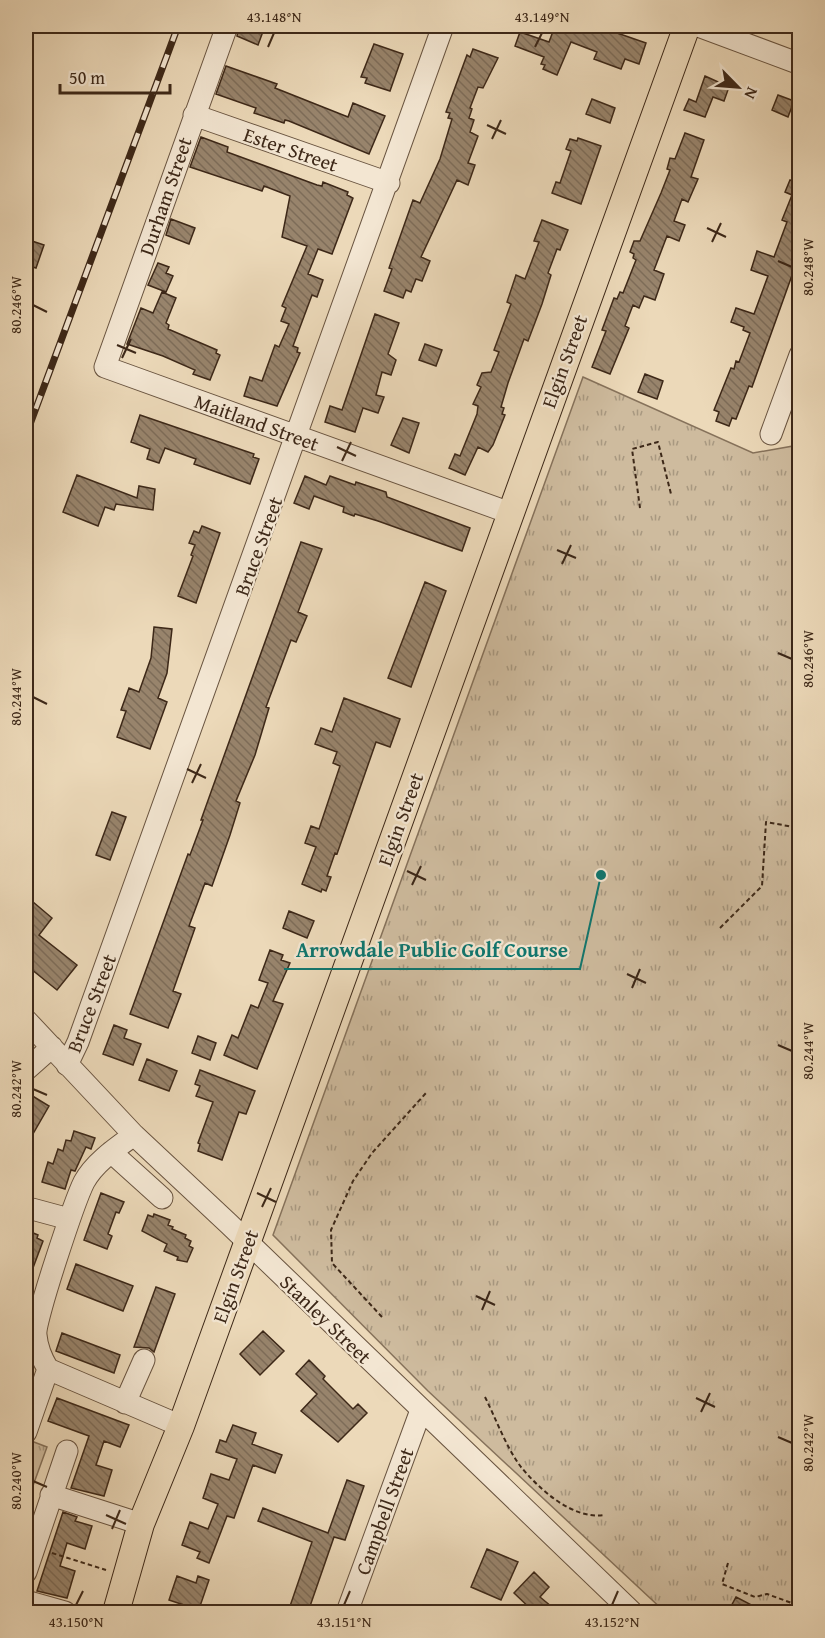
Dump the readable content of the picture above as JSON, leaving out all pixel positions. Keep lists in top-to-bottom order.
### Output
{
  "streets": {
    "main road": ["Elgin Street"],
    "street": [
      "Ester Street",
      "Durham Street",
      "Maitland Street",
      "Bruce Street",
      "Stanley Street",
      "Campbell Street"
    ]
  },
  "crossings": [
    ["Ester Street", "Durham Street"],
    ["Ester Street", "Bruce Street"],
    ["Durham Street", "Maitland Street"],
    ["Elgin Street", "Maitland Street"],
    ["Elgin Street", "Stanley Street"],
    ["Maitland Street", "Bruce Street"],
    ["Bruce Street", "Stanley Street"],
    ["Stanley Street", "Campbell Street"]
  ],
  "places": ["Arrowdale Public Golf Course"],
  "scale_bar": "50 m",
  "north": "bottom right",
  "coordinates": [
    "43.148°N",
    "43.149°N",
    "80.248°W",
    "80.246°W",
    "80.244°W",
    "80.242°W",
    "80.240°W",
    "43.150°N",
    "43.151°N",
    "43.152°N"
  ]
}
